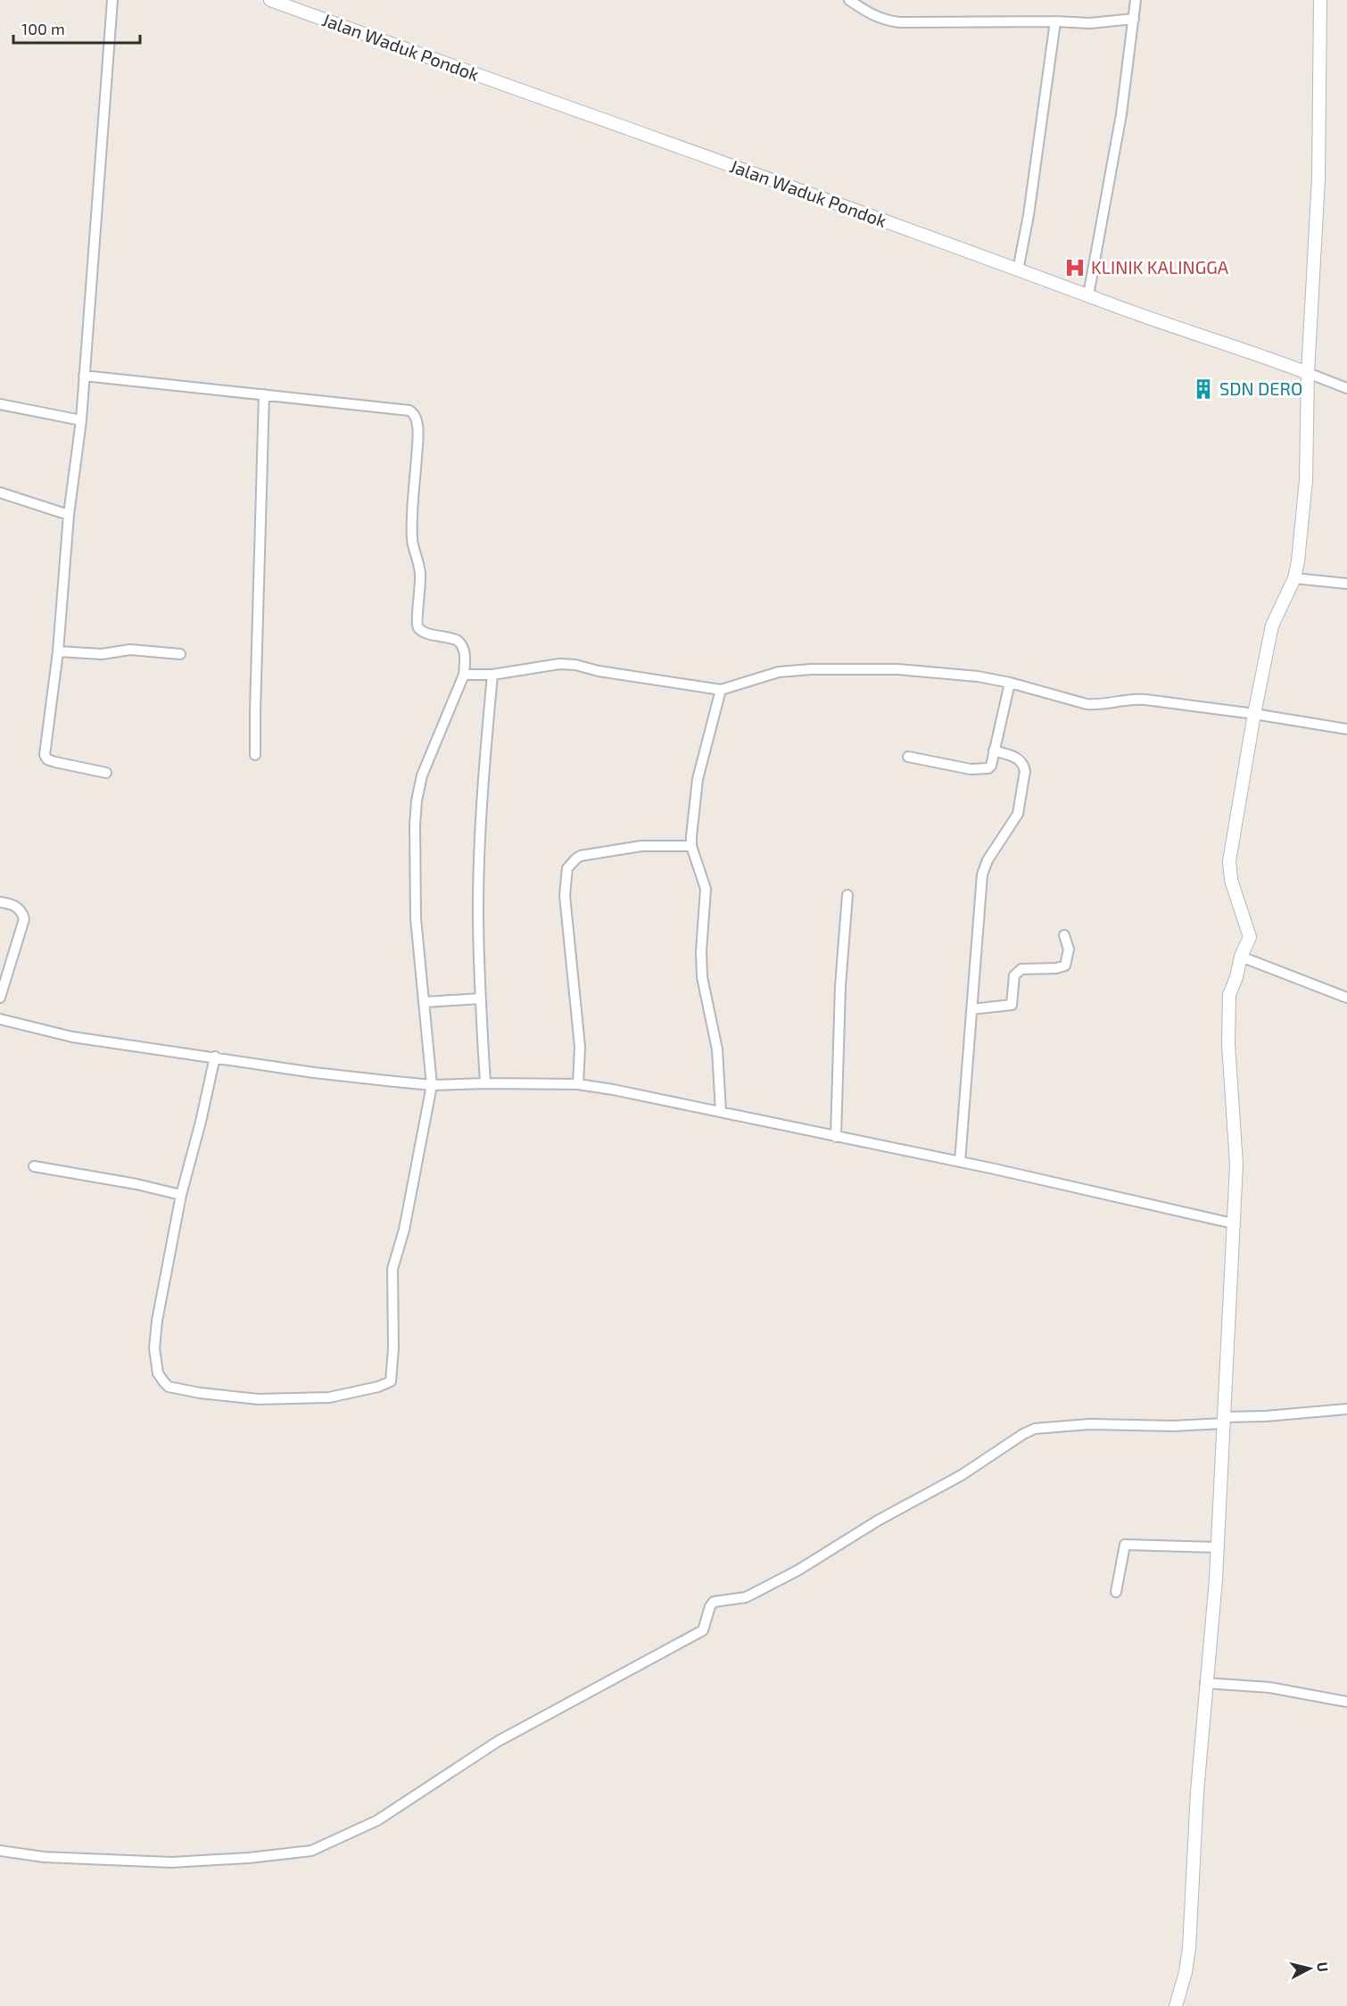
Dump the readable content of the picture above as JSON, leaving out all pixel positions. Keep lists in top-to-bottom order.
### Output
{
  "streets": {
    "street": ["Jalan Waduk Pondok"]
  },
  "places": {
    "hospital": ["KLINIK KALINGGA"],
    "building": ["SDN DERO"]
  },
  "scale_bar": "100 m",
  "north": "right"
}
